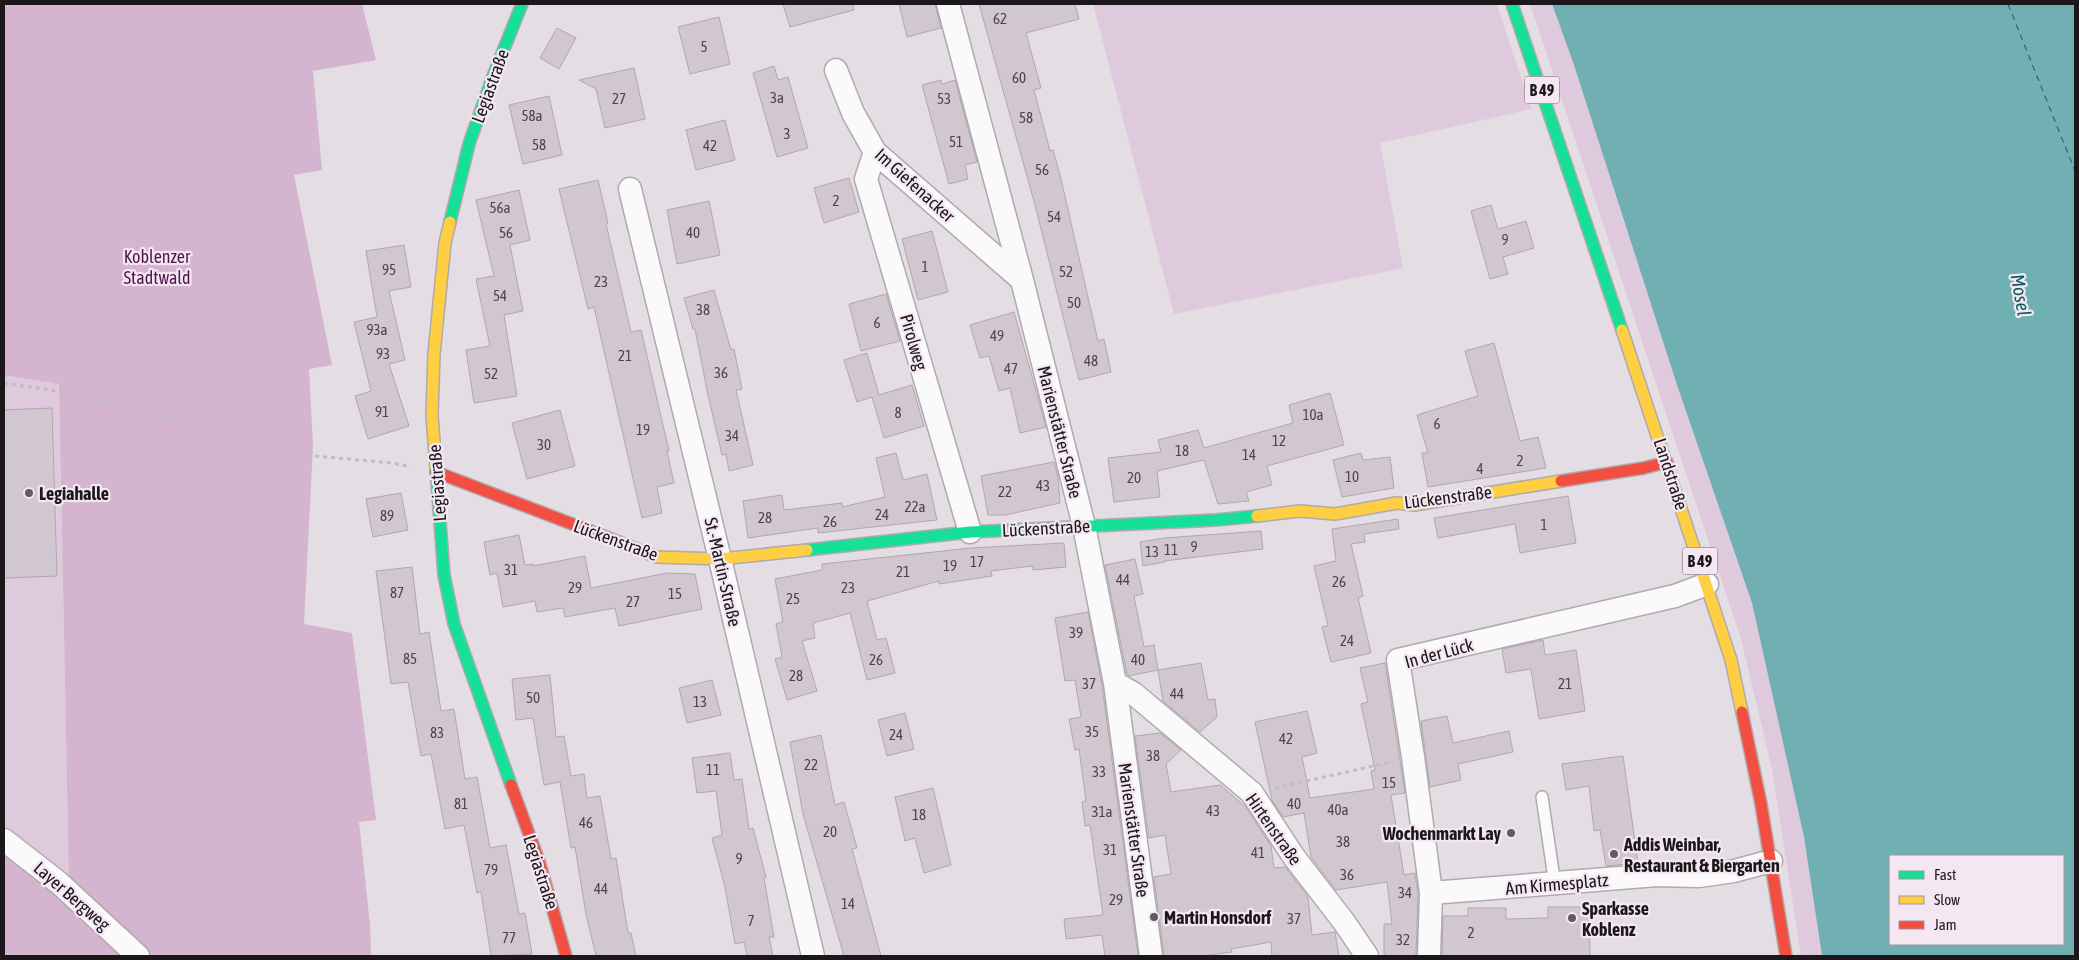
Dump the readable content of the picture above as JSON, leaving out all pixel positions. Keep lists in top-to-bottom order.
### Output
{
  "streets": {
    "street": [
      "Legiastraße",
      "B 49",
      "Im Giefenacker",
      "Pirolweg",
      "Marienstätter Straße",
      "Landstraße",
      "Lückenstraße",
      "St.-Martin-Straße",
      "In der Lück",
      "Hirtenstraße",
      "Am Kirmesplatz",
      "Layer Bergweg"
    ]
  },
  "crossings": [
    ["Legiastraße", "Lückenstraße"],
    ["Im Giefenacker", "Pirolweg"],
    ["Im Giefenacker", "Marienstätter Straße"],
    ["Pirolweg", "Lückenstraße"],
    ["Marienstätter Straße", "Lückenstraße"],
    ["Marienstätter Straße", "Hirtenstraße"],
    ["Landstraße", "Lückenstraße"],
    ["Landstraße", "In der Lück"],
    ["Landstraße", "Am Kirmesplatz"],
    ["Lückenstraße", "St.-Martin-Straße"],
    ["In der Lück", "Am Kirmesplatz"]
  ],
  "water": ["Mosel"],
  "parks": ["Koblenzer Stadtwald"],
  "places": [
    "Legiahalle",
    "Wochenmarkt Lay",
    "Addis Weinbar, Restaurant & Biergarten",
    "Martin Honsdorf",
    "Sparkasse Koblenz"
  ],
  "house_numbers": [
    "62",
    "5",
    "60",
    "3a",
    "27",
    "53",
    "58a",
    "58",
    "3",
    "51",
    "58",
    "42",
    "56",
    "2",
    "56a",
    "54",
    "56",
    "40",
    "9",
    "1",
    "95",
    "52",
    "23",
    "54",
    "50",
    "38",
    "6",
    "93a",
    "49",
    "93",
    "21",
    "48",
    "47",
    "36",
    "52",
    "91",
    "8",
    "10a",
    "6",
    "19",
    "34",
    "12",
    "30",
    "18",
    "14",
    "2",
    "4",
    "10",
    "20",
    "43",
    "22",
    "22a",
    "24",
    "89",
    "28",
    "26",
    "1",
    "9",
    "11",
    "13",
    "17",
    "19",
    "31",
    "21",
    "44",
    "26",
    "29",
    "23",
    "87",
    "15",
    "25",
    "27",
    "39",
    "24",
    "85",
    "26",
    "40",
    "28",
    "37",
    "21",
    "44",
    "50",
    "13",
    "35",
    "83",
    "24",
    "42",
    "38",
    "22",
    "11",
    "33",
    "15",
    "81",
    "40",
    "40a",
    "43",
    "31a",
    "18",
    "46",
    "20",
    "38",
    "31",
    "41",
    "9",
    "79",
    "36",
    "44",
    "34",
    "29",
    "14",
    "37",
    "7",
    "2",
    "77",
    "32"
  ],
  "legend": ["Fast", "Slow", "Jam"]
}
